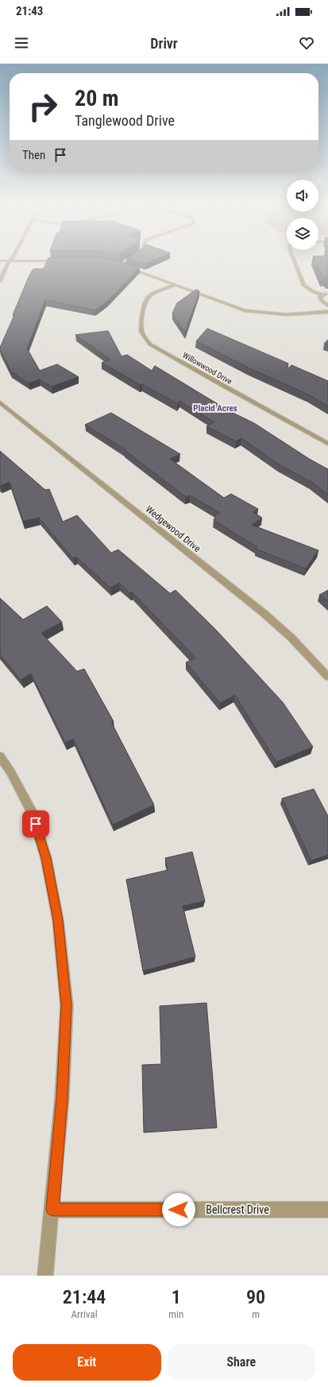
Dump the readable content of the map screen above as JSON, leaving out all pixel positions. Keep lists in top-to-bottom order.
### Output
{
  "streets": {
    "street": ["Willowwood Drive", "Wedgewood Drive", "Bellcrest Drive"]
  },
  "districts": ["Placid Acres"],
  "page": {
    "status": "21:43",
    "header": "Drivr",
    "turn": ["20 m", "Tanglewood Drive"],
    "then": "Then",
    "eta": [
      "21:44",
      "Arrival",
      "1",
      "min",
      "90",
      "m"
    ],
    "buttons": ["Exit", "Share"]
  }
}
